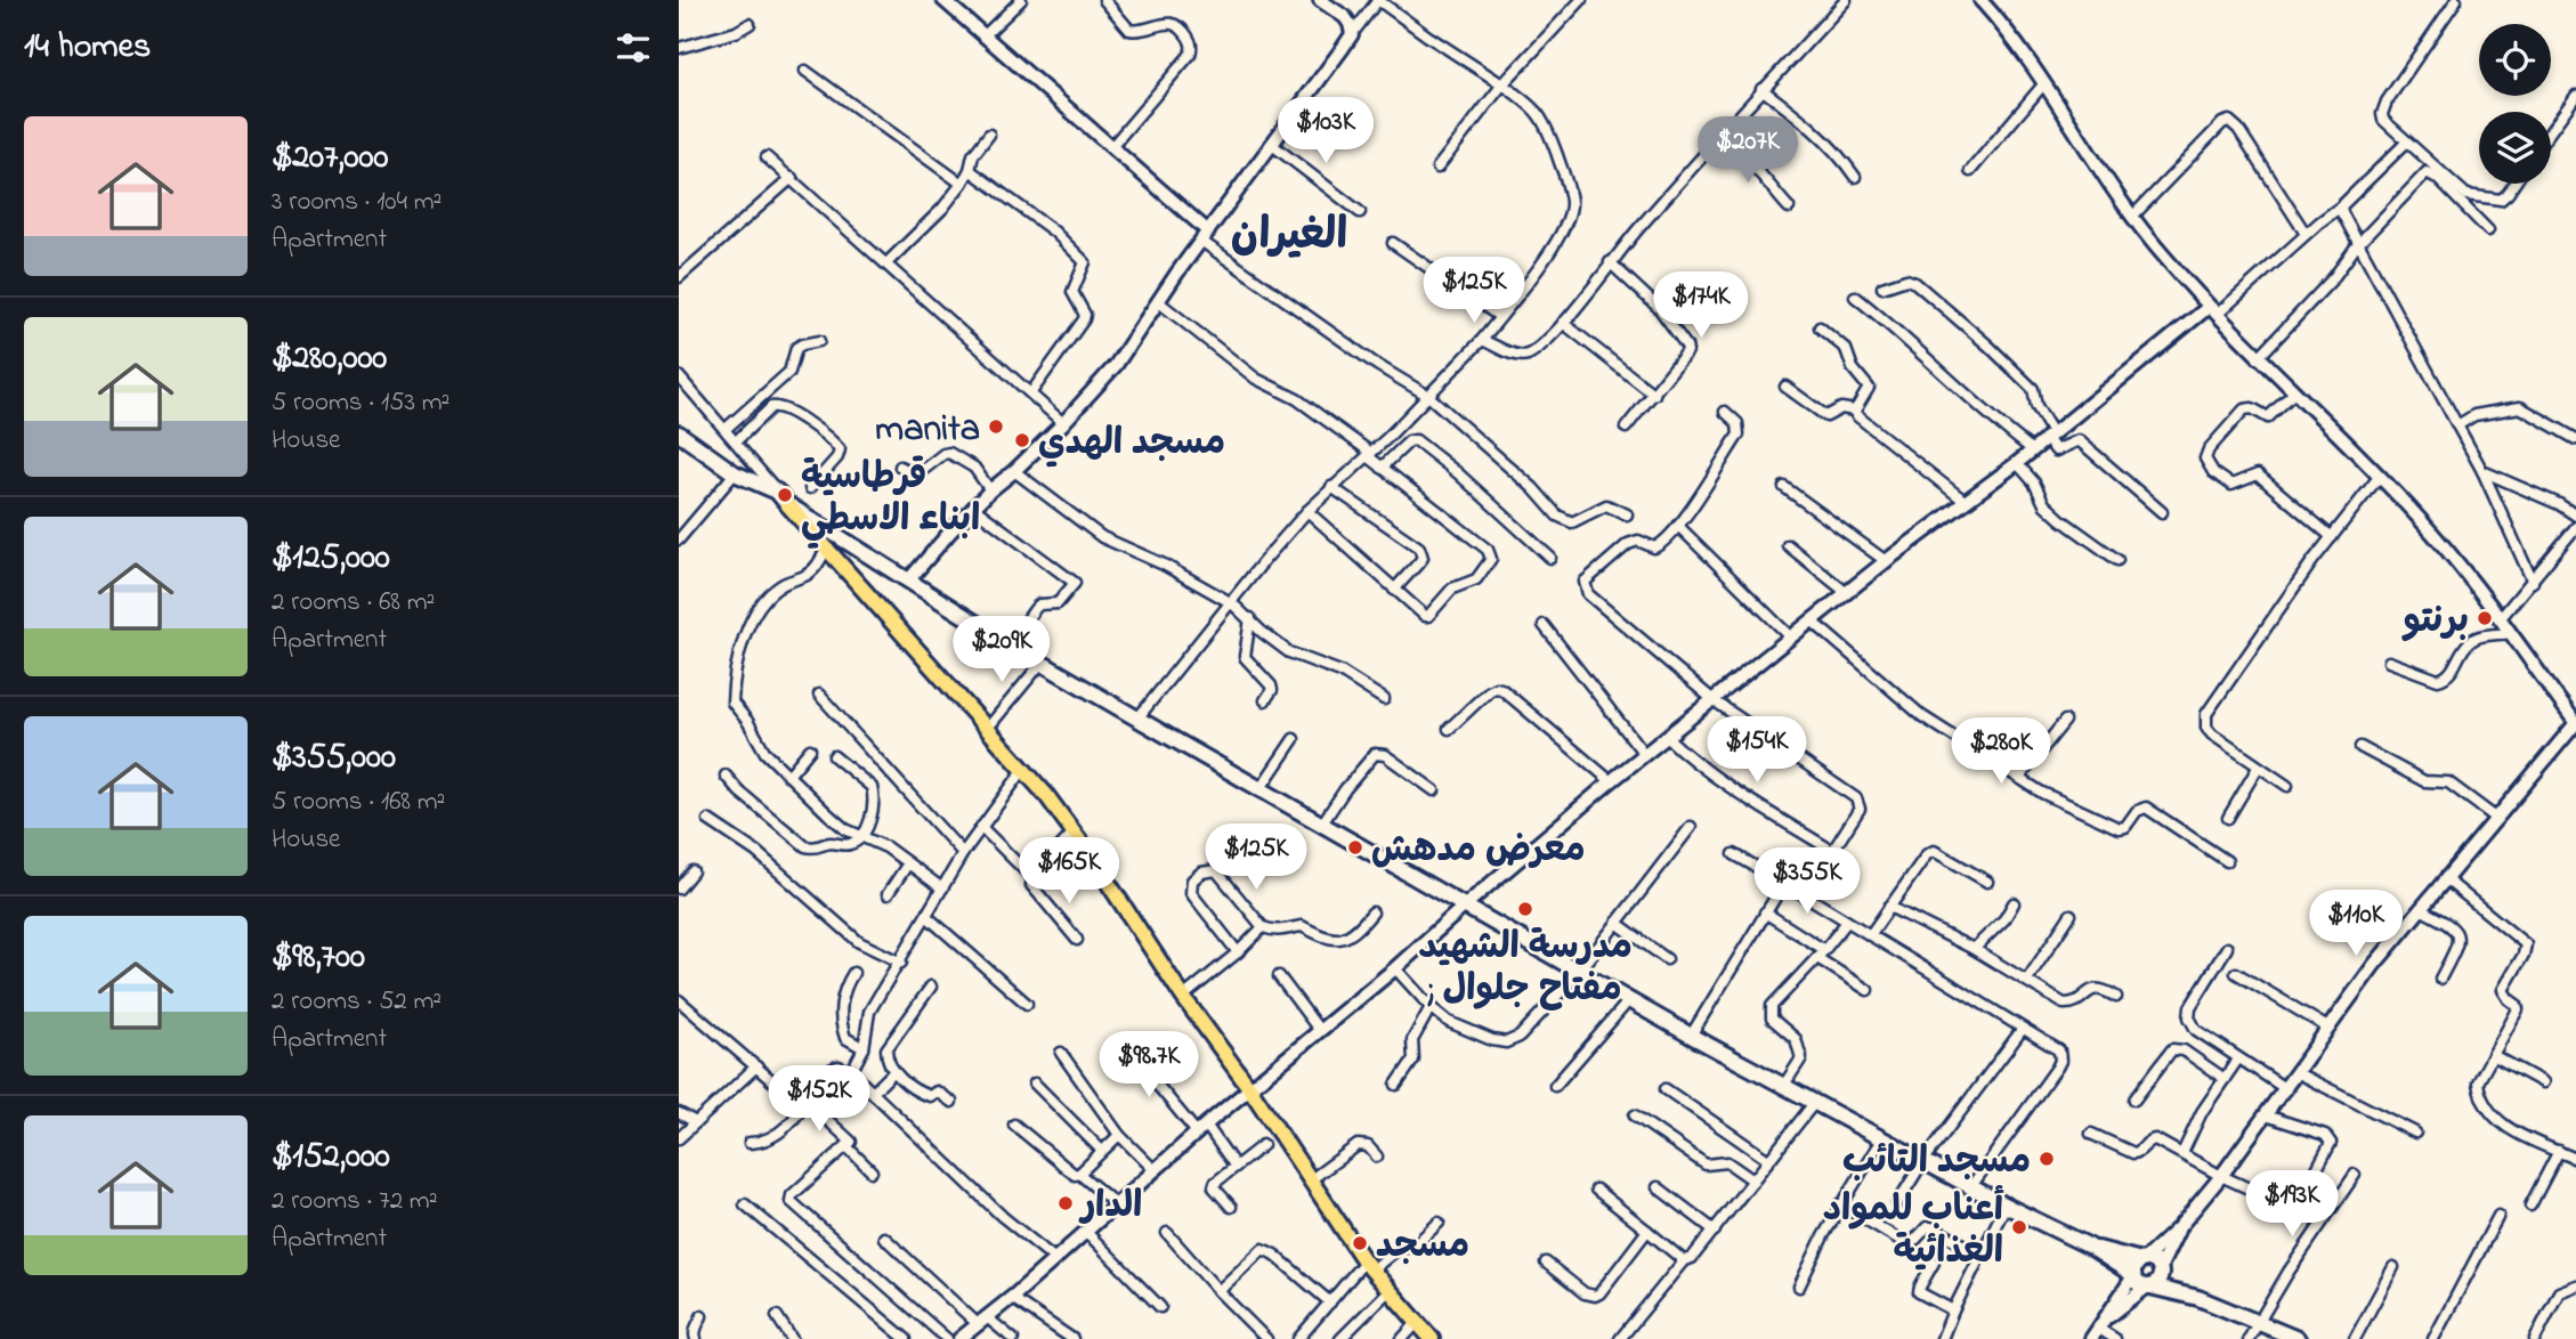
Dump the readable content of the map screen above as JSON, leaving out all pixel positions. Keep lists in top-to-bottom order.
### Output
{
  "districts": ["الغيران"],
  "places": [
    "manita",
    "مسجد الهدي",
    "قرطاسية ابناء الاسطي",
    "برنتو",
    "معرض مدهش",
    "مدرسة الشهيد ; مفتاح جلوال",
    "مسجد التائب",
    "الدار",
    "أعناب للمواد الغذائية",
    "مسجد"
  ],
  "page": {
    "heading": "14 homes",
    "list": [
      {
        "name": "$207,000",
        "note": "3 rooms · 104 m² · Apartment"
      },
      {
        "name": "$280,000",
        "note": "5 rooms · 153 m² · House"
      },
      {
        "name": "$125,000",
        "note": "2 rooms · 68 m² · Apartment"
      },
      {
        "name": "$355,000",
        "note": "5 rooms · 168 m² · House"
      },
      {
        "name": "$98,700",
        "note": "2 rooms · 52 m² · Apartment"
      },
      {
        "name": "$152,000",
        "note": "2 rooms · 72 m² · Apartment"
      }
    ],
    "price": [
      "$103K",
      "$207K",
      "$125K",
      "$174K",
      "$209K",
      "$154K",
      "$280K",
      "$125K",
      "$165K",
      "$355K",
      "$110K",
      "$98.7K",
      "$152K",
      "$193K"
    ]
  }
}
